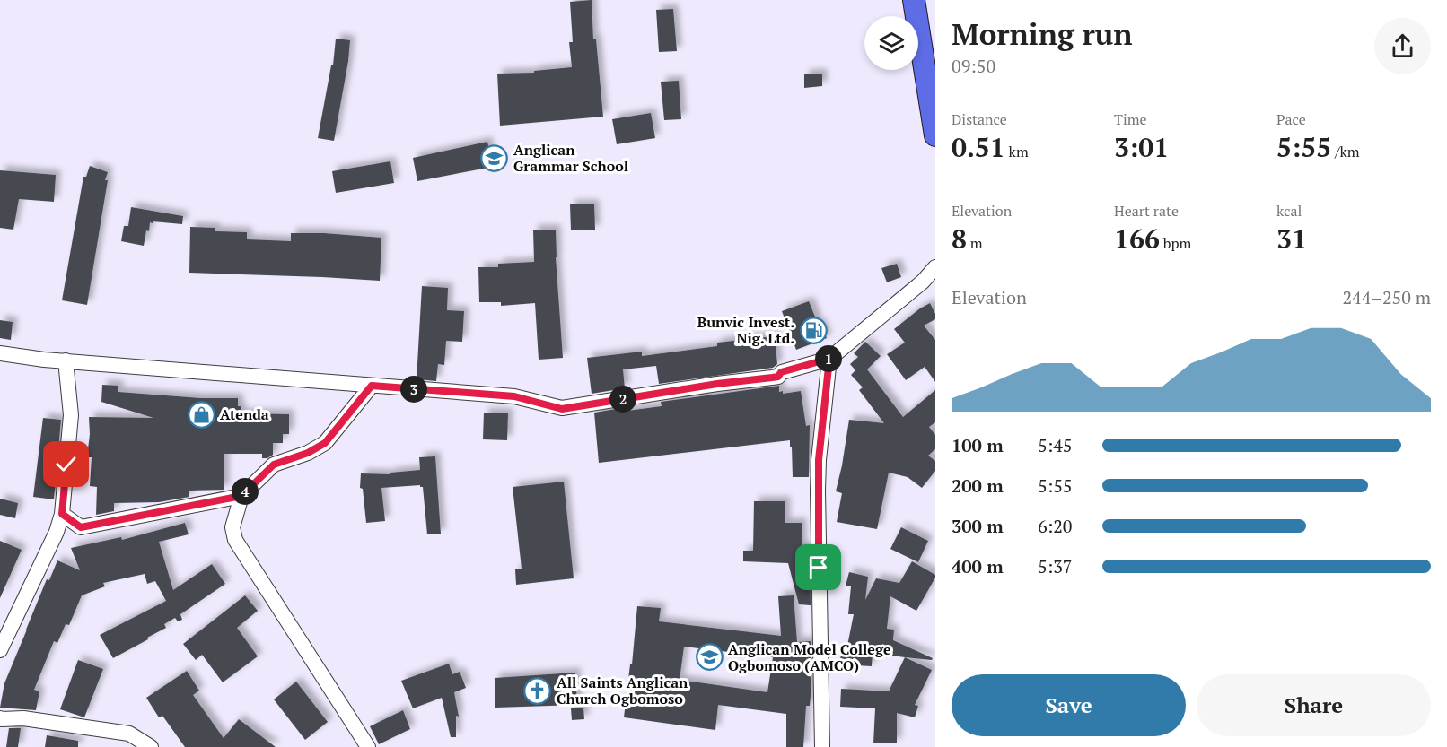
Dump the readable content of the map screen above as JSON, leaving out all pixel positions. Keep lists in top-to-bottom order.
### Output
{
  "places": {
    "school or university": ["Anglican Grammar School", "Anglican Model College Ogbomoso (AMCO)"],
    "fuel station": ["Bunvic Invest. Nig. Ltd."],
    "shop": ["Atenda"],
    "church": ["All Saints Anglican Church Ogbomoso"]
  },
  "page": {
    "heading": ["Morning run", "09:50"],
    "stats": [
      ["Distance", "0.51 km"],
      ["Time", "3:01"],
      ["Pace", "5:55 /km"],
      ["Elevation", "8 m"],
      ["Heart rate", "166 bpm"],
      ["kcal", "31"]
    ],
    "chart": ["Elevation", "244–250 m"],
    "pins": [
      "1",
      "3",
      "2",
      "4"
    ],
    "list": [
      {
        "name": "100 m",
        "note": "5:45"
      },
      {
        "name": "200 m",
        "note": "5:55"
      },
      {
        "name": "300 m",
        "note": "6:20"
      },
      {
        "name": "400 m",
        "note": "5:37"
      }
    ],
    "buttons": ["Save", "Share"]
  }
}
